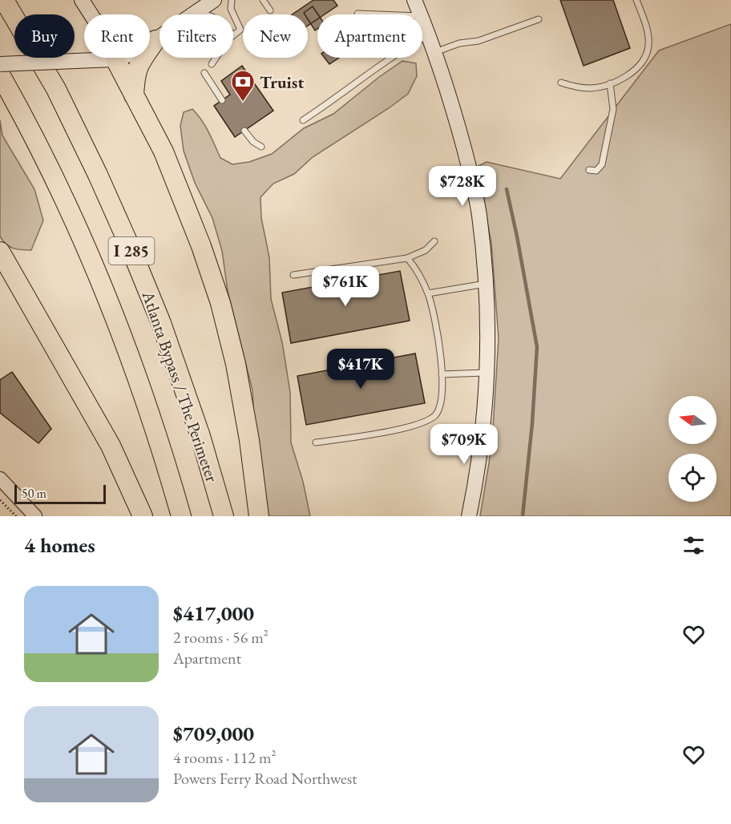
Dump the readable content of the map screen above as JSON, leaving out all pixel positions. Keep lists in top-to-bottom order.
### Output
{
  "streets": {
    "highway": ["I 285", "Atlanta Bypass / The Perimeter"]
  },
  "places": {
    "bank": ["Truist"]
  },
  "scale_bar": "50 m",
  "north": "left",
  "page": {
    "chip": [
      "Buy",
      "Rent",
      "Filters",
      "New",
      "Apartment"
    ],
    "price": [
      "$728K",
      "$761K",
      "$417K",
      "$709K"
    ],
    "scale": "50 m",
    "heading": "4 homes",
    "list": [
      {
        "name": "$417,000",
        "note": "2 rooms · 56 m² · Apartment"
      },
      {
        "name": "$709,000",
        "note": "4 rooms · 112 m² · Powers Ferry Road Northwest"
      }
    ]
  }
}
